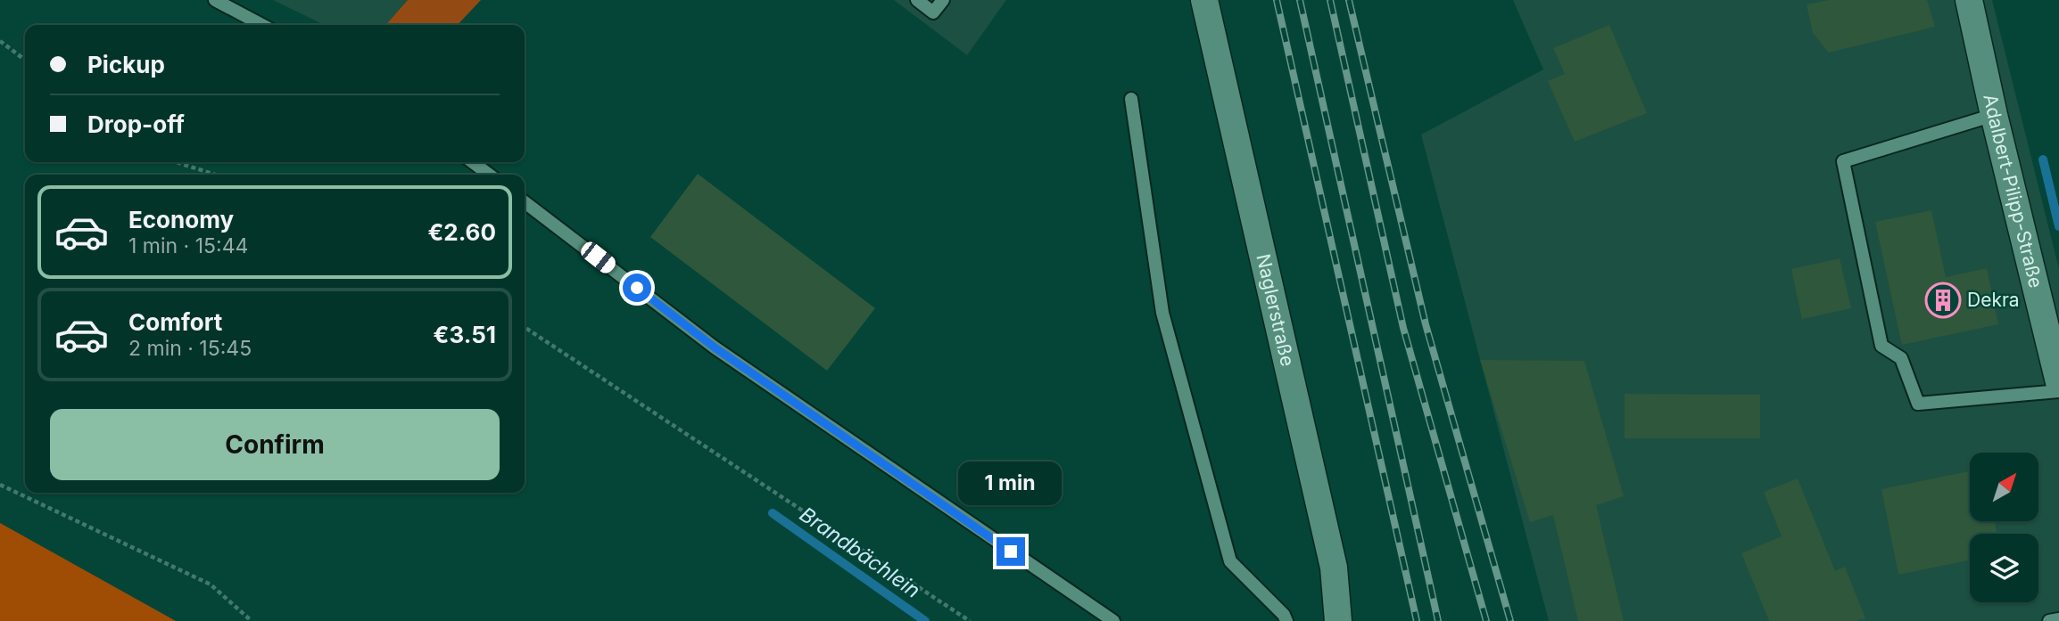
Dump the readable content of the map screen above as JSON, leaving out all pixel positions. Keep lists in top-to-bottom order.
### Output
{
  "streets": {
    "street": ["Adalbert-Pilipp-Straße", "Naglerstraße"]
  },
  "water": ["Brandbächlein"],
  "places": {
    "building": ["Dekra"]
  },
  "north": "top right",
  "page": {
    "banner": ["Pickup", "Drop-off"],
    "list": [
      {
        "name": "Economy",
        "note": "1 min · 15:44",
        "value": "€2.60"
      },
      {
        "name": "Comfort",
        "note": "2 min · 15:45",
        "value": "€3.51"
      }
    ],
    "buttons": "Confirm",
    "bubble": "1 min"
  }
}
